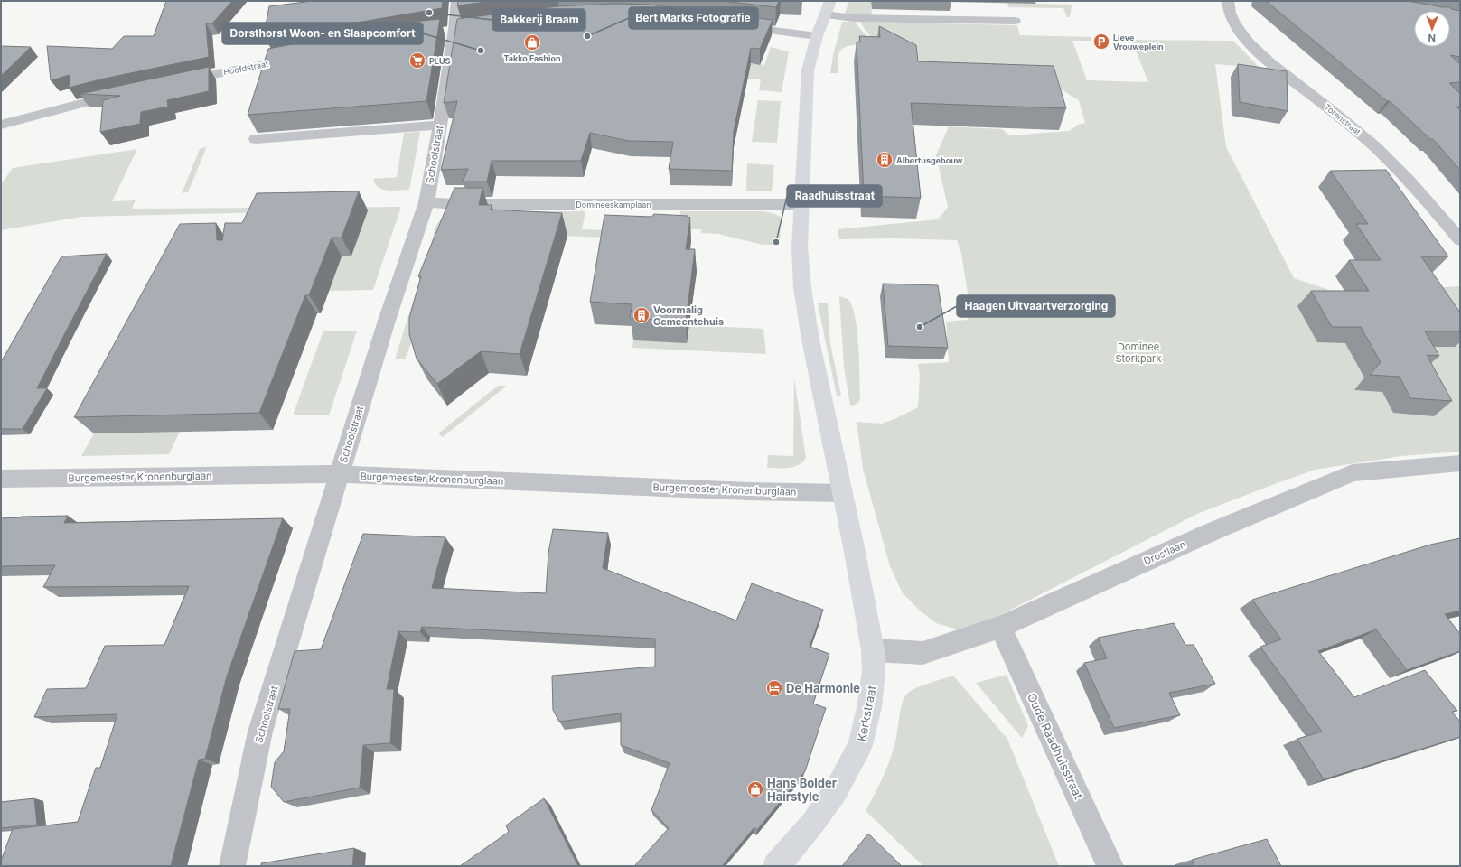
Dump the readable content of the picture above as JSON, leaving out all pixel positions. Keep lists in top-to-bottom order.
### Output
{
  "streets": {
    "street": [
      "Hoofdstraat",
      "Torenstraat",
      "Schoolstraat",
      "Domineeskamplaan",
      "Burgemeester Kronenburglaan",
      "Drostlaan",
      "Kerkstraat",
      "Oude Raadhuisstraat"
    ]
  },
  "crossings": [
    ["Schoolstraat", "Domineeskamplaan"],
    ["Schoolstraat", "Burgemeester Kronenburglaan"],
    ["Domineeskamplaan", "Kerkstraat"],
    ["Burgemeester Kronenburglaan", "Kerkstraat"],
    ["Drostlaan", "Kerkstraat"],
    ["Drostlaan", "Oude Raadhuisstraat"]
  ],
  "parks": ["Dominee Storkpark"],
  "places": {
    "other": [
      "Bakkerij Braam",
      "Bert Marks Fotografie",
      "Dorsthorst Woon- en Slaapcomfort",
      "Raadhuisstraat",
      "Haagen Uitvaartverzorging"
    ],
    "parking": ["Lieve Vrouweplein"],
    "shop": ["Takko Fashion", "Hans Bolder Hairstyle"],
    "supermarket": ["PLUS"],
    "building": ["Albertusgebouw", "Voormalig Gemeentehuis"],
    "hotel": ["De Harmonie"]
  },
  "north": "bottom"
}
